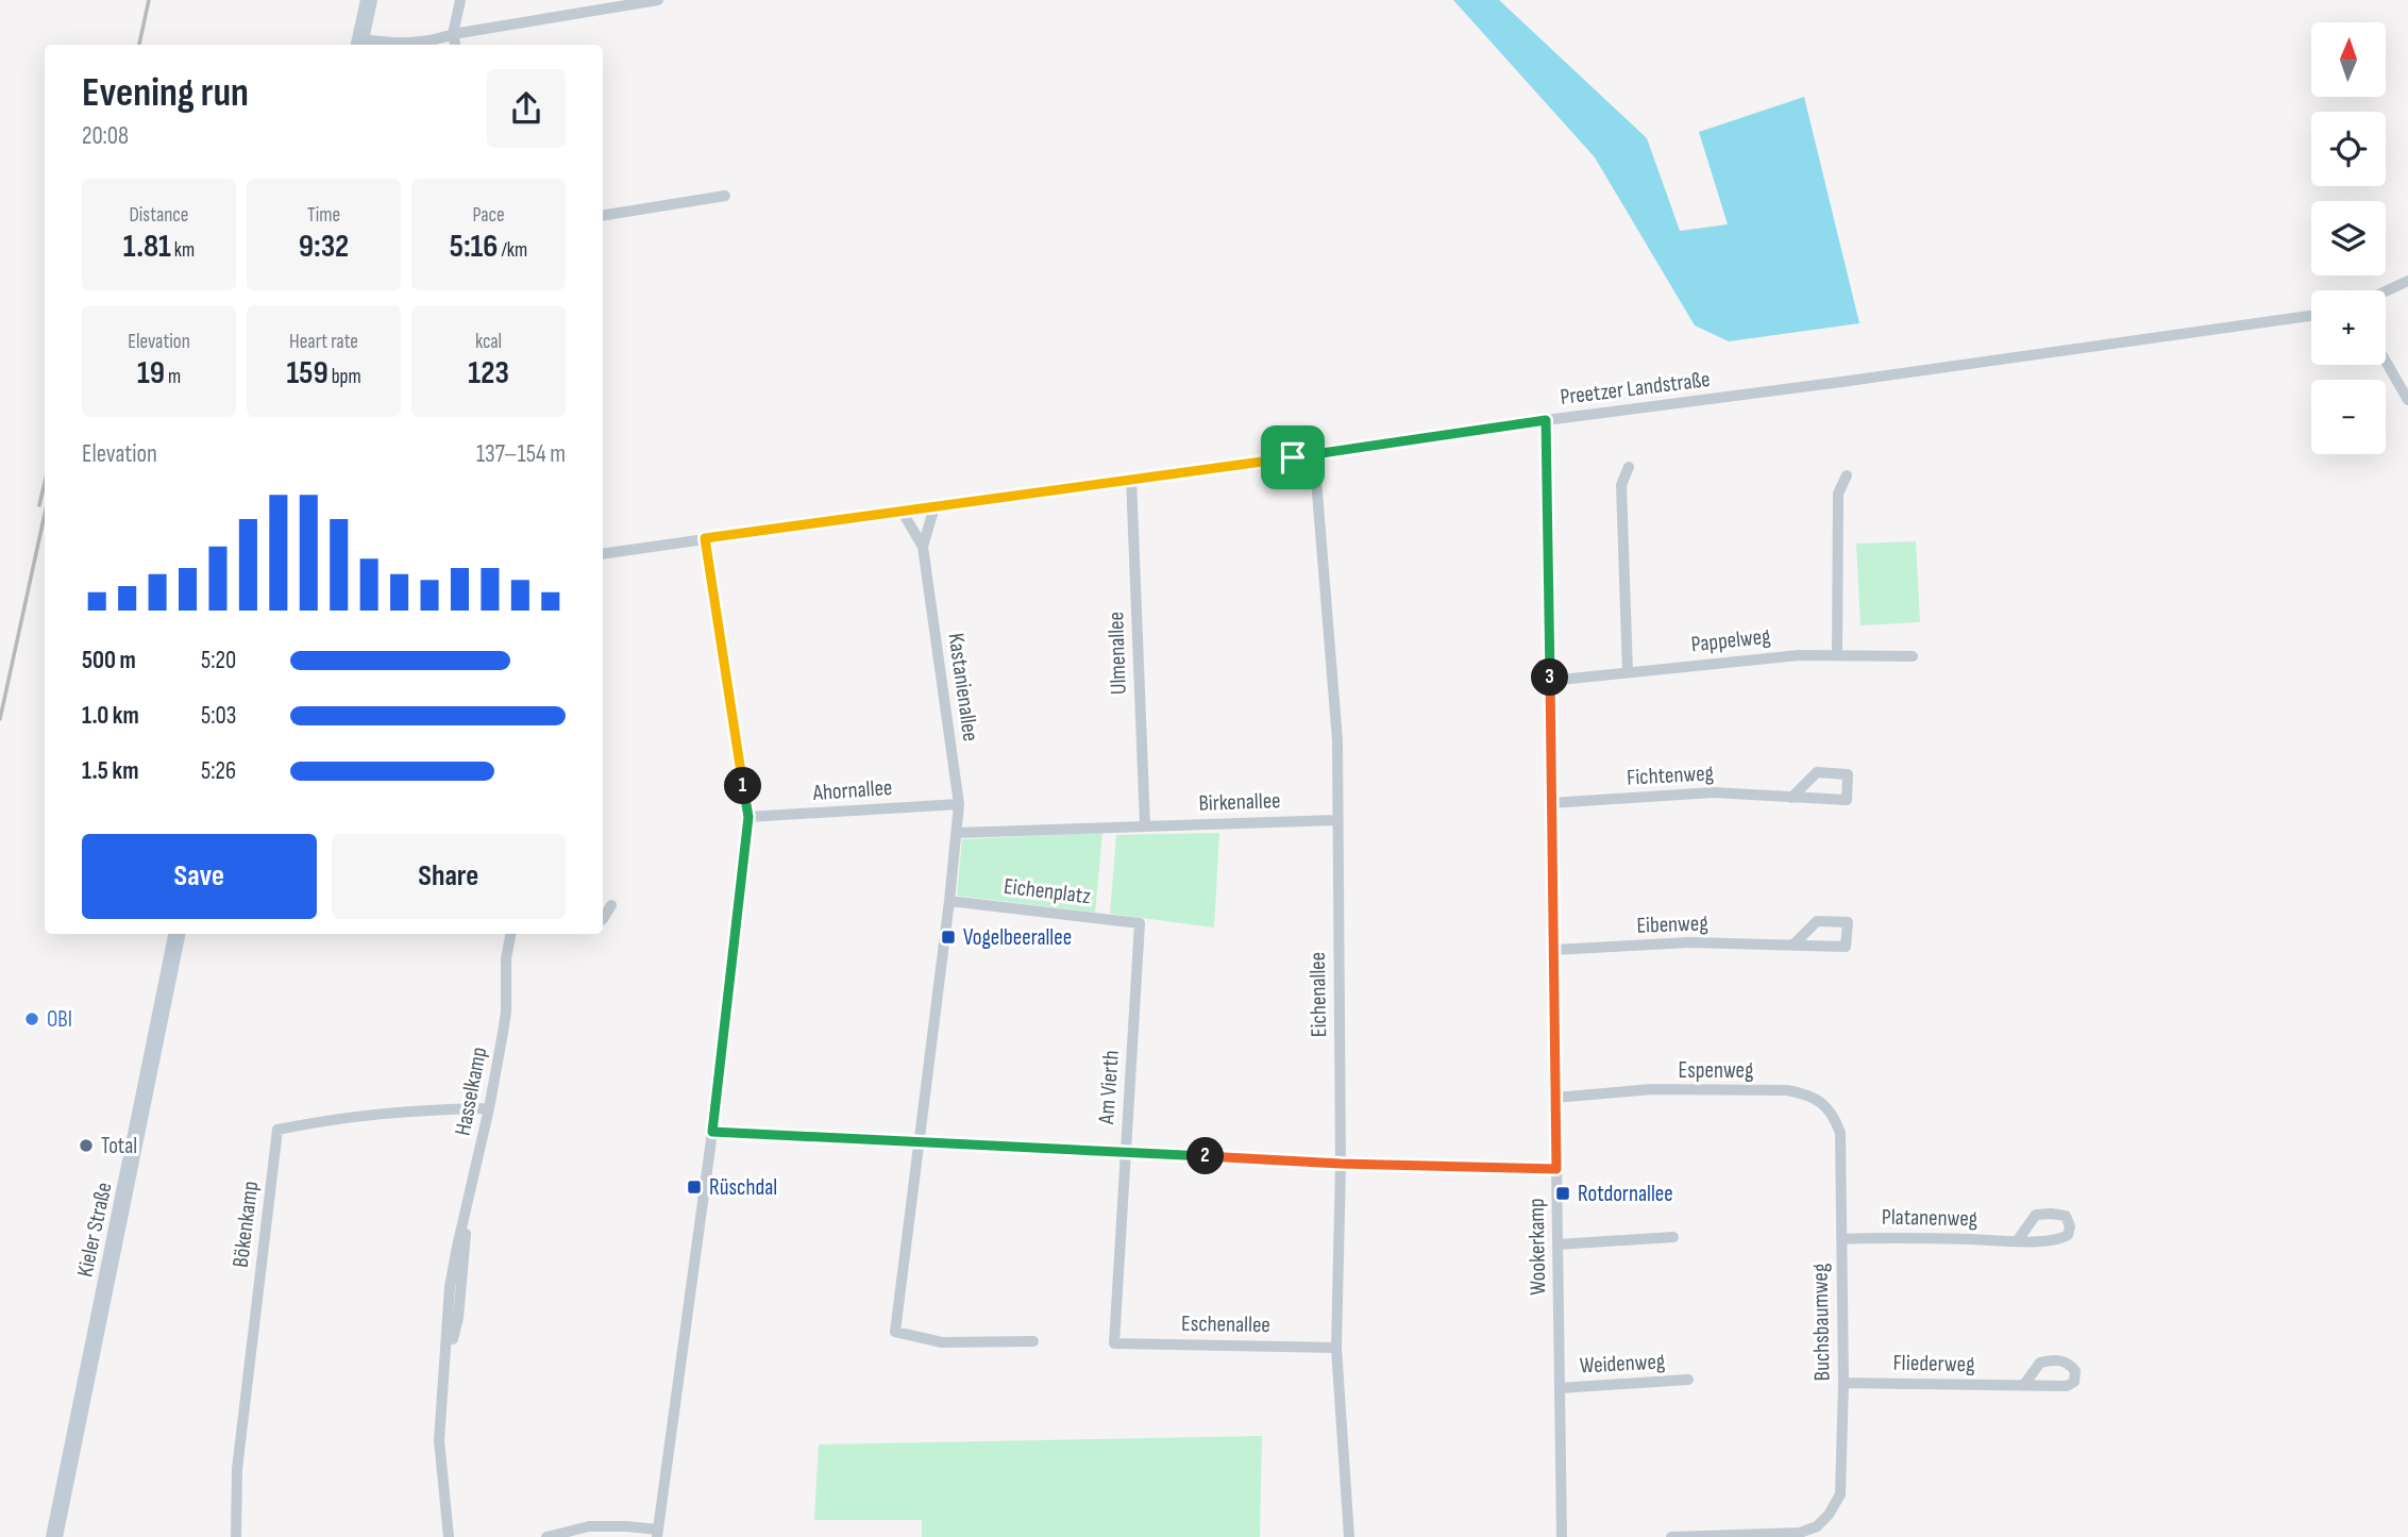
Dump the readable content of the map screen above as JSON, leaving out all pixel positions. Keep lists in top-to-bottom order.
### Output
{
  "streets": {
    "main road": ["Kieler Straße"],
    "street": [
      "Preetzer Landstraße",
      "Pappelweg",
      "Ulmenallee",
      "Kastanienallee",
      "Fichtenweg",
      "Ahornallee",
      "Birkenallee",
      "Eichenplatz",
      "Eibenweg",
      "Eichenallee",
      "Espenweg",
      "Am Vierth",
      "Hasselkamp",
      "Platanenweg",
      "Bökenkamp",
      "Wookerkamp",
      "Buchsbaumweg",
      "Eschenallee",
      "Weidenweg",
      "Fliederweg"
    ]
  },
  "crossings": [
    ["Preetzer Landstraße", "Ulmenallee"],
    ["Preetzer Landstraße", "Kastanienallee"],
    ["Preetzer Landstraße", "Eichenallee"],
    ["Preetzer Landstraße", "Wookerkamp"],
    ["Pappelweg", "Wookerkamp"],
    ["Ulmenallee", "Birkenallee"],
    ["Kastanienallee", "Ahornallee"],
    ["Fichtenweg", "Wookerkamp"],
    ["Birkenallee", "Eichenallee"],
    ["Eichenplatz", "Am Vierth"],
    ["Eibenweg", "Wookerkamp"],
    ["Eichenallee", "Eschenallee"],
    ["Espenweg", "Wookerkamp"],
    ["Espenweg", "Buchsbaumweg"],
    ["Am Vierth", "Eschenallee"],
    ["Hasselkamp", "Bökenkamp"],
    ["Platanenweg", "Buchsbaumweg"],
    ["Wookerkamp", "Weidenweg"],
    ["Buchsbaumweg", "Fliederweg"]
  ],
  "places": {
    "transit": ["Vogelbeerallee", "Rüschdal", "Rotdornallee"],
    "other": ["OBI", "Total"]
  },
  "north": "top",
  "page": {
    "map_buttons": ["+", "−"],
    "heading": ["Evening run", "20:08"],
    "stats": [
      ["Distance", "1.81 km"],
      ["Time", "9:32"],
      ["Pace", "5:16 /km"],
      ["Elevation", "19 m"],
      ["Heart rate", "159 bpm"],
      ["kcal", "123"]
    ],
    "chart": ["Elevation", "137–154 m"],
    "list": [
      {
        "name": "500 m",
        "note": "5:20"
      },
      {
        "name": "1.0 km",
        "note": "5:03"
      },
      {
        "name": "1.5 km",
        "note": "5:26"
      }
    ],
    "pins": ["3", "1", "2"],
    "buttons": ["Save", "Share"]
  }
}
